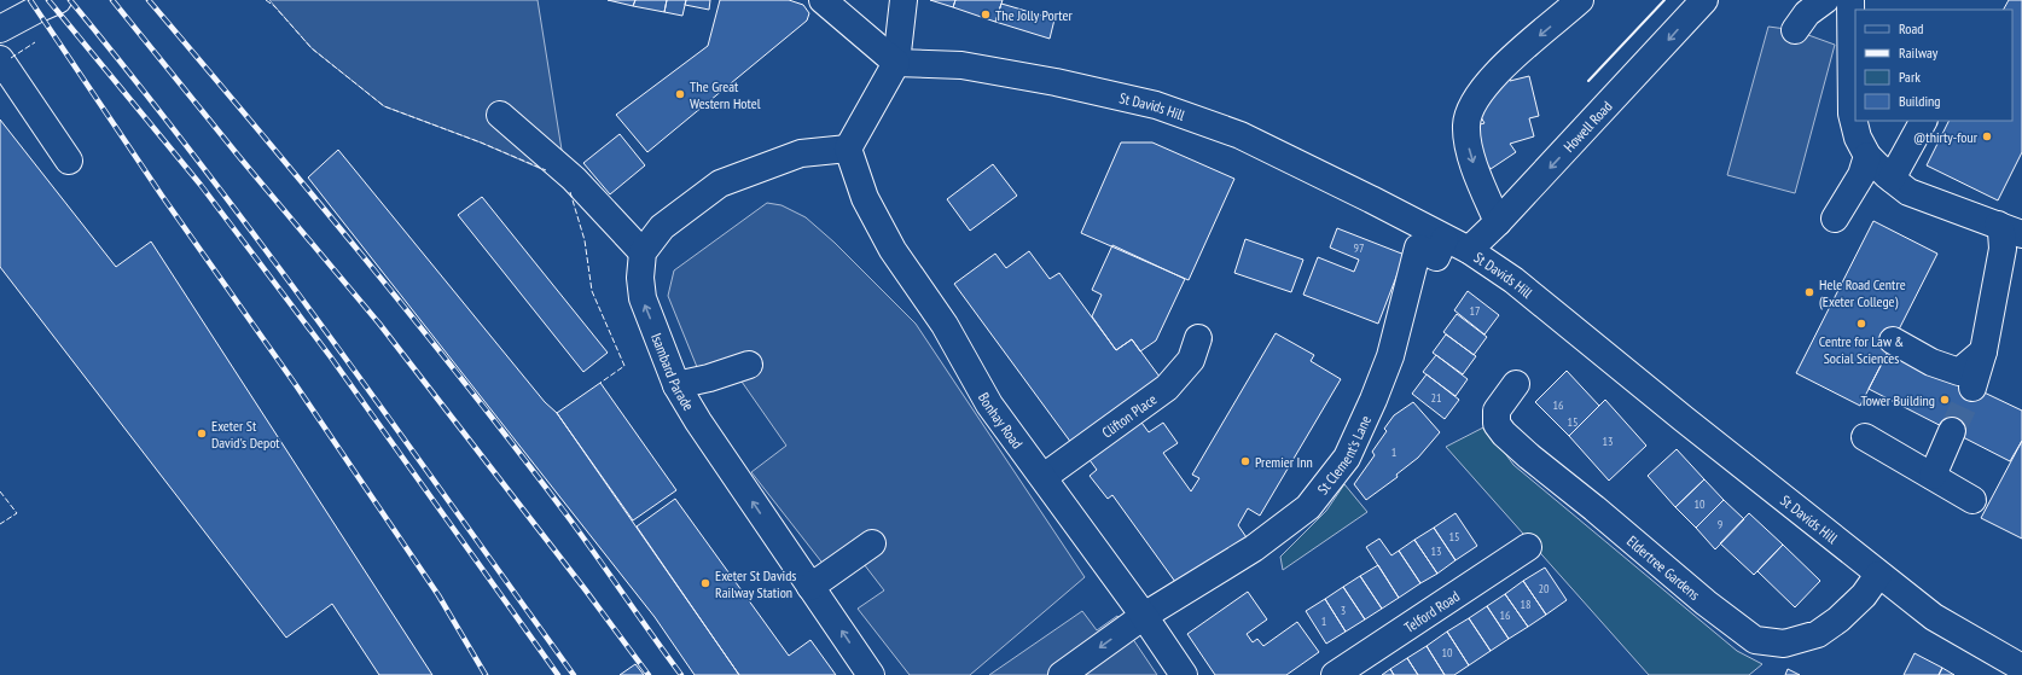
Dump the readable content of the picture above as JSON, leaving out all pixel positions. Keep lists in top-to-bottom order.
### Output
{
  "streets": {
    "main road": [
      "St Davids Hill",
      "Howell Road",
      "Isambard Parade",
      "Clifton Place",
      "Bonhay Road",
      "St Clement's Lane",
      "Eldertree Gardens",
      "Telford Road"
    ]
  },
  "crossings": [
    ["St Davids Hill", "Howell Road"],
    ["St Davids Hill", "St Clement's Lane"],
    ["St Davids Hill", "Eldertree Gardens"],
    ["Clifton Place", "Bonhay Road"],
    ["Bonhay Road", "St Clement's Lane"]
  ],
  "one_way": ["Howell Road", "Isambard Parade"],
  "places": [
    "The Jolly Porter",
    "The Great Western Hotel",
    "@thirty-four",
    "Hele Road Centre (Exeter College)",
    "Centre for Law & Social Sciences",
    "Tower Building",
    "Exeter St David's Depot",
    "Premier Inn",
    "Exeter St Davids Railway Station"
  ],
  "house_numbers": [
    "97",
    "17",
    "21",
    "16",
    "15",
    "13",
    "1",
    "10",
    "9",
    "15",
    "13",
    "20",
    "18",
    "3",
    "16",
    "1",
    "10"
  ],
  "legend": [
    "Road",
    "Railway",
    "Park",
    "Building"
  ]
}
